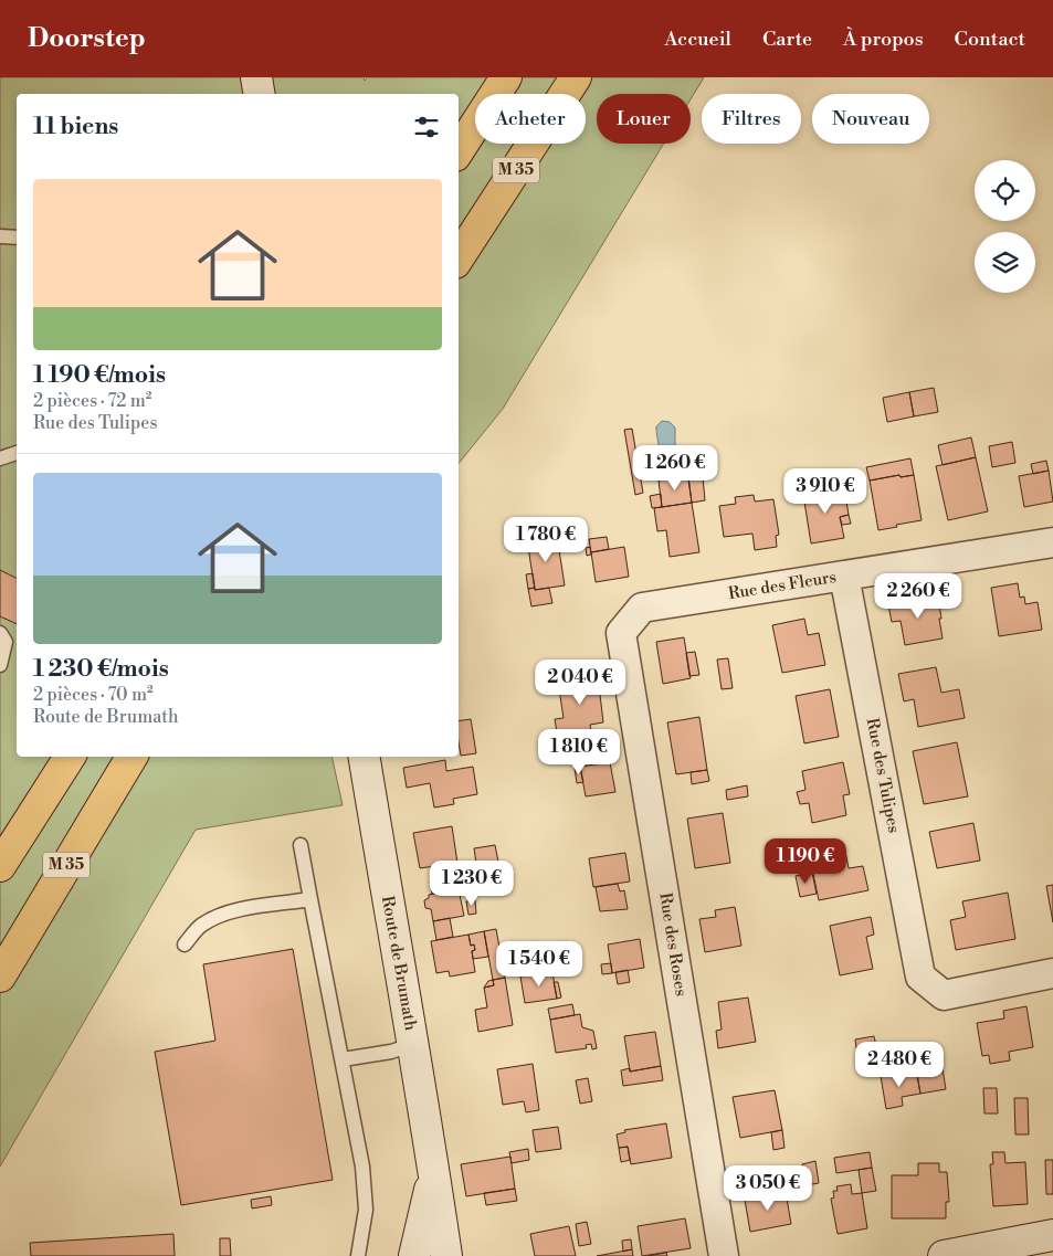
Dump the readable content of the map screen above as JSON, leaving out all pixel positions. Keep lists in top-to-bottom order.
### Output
{
  "streets": {
    "highway": ["M 35"],
    "main road": ["Route de Brumath"],
    "street": ["Rue des Fleurs", "Rue des Tulipes", "Rue des Roses"]
  },
  "crossings": [
    ["Rue des Fleurs", "Rue des Tulipes"],
    ["Rue des Fleurs", "Rue des Roses"]
  ],
  "page": {
    "header": "Doorstep",
    "nav": [
      "Accueil",
      "Carte",
      "À propos",
      "Contact"
    ],
    "chip": [
      "Acheter",
      "Louer",
      "Filtres",
      "Nouveau"
    ],
    "heading": "11 biens",
    "list": [
      {
        "name": "1 190 €/mois",
        "note": "2 pièces · 72 m² · Rue des Tulipes"
      },
      {
        "name": "1 230 €/mois",
        "note": "2 pièces · 70 m² · Route de Brumath"
      }
    ],
    "price": [
      "1 260 €",
      "3 910 €",
      "1 780 €",
      "2 260 €",
      "2 040 €",
      "1 810 €",
      "1 190 €",
      "1 230 €",
      "1 540 €",
      "2 480 €",
      "3 050 €"
    ]
  }
}
